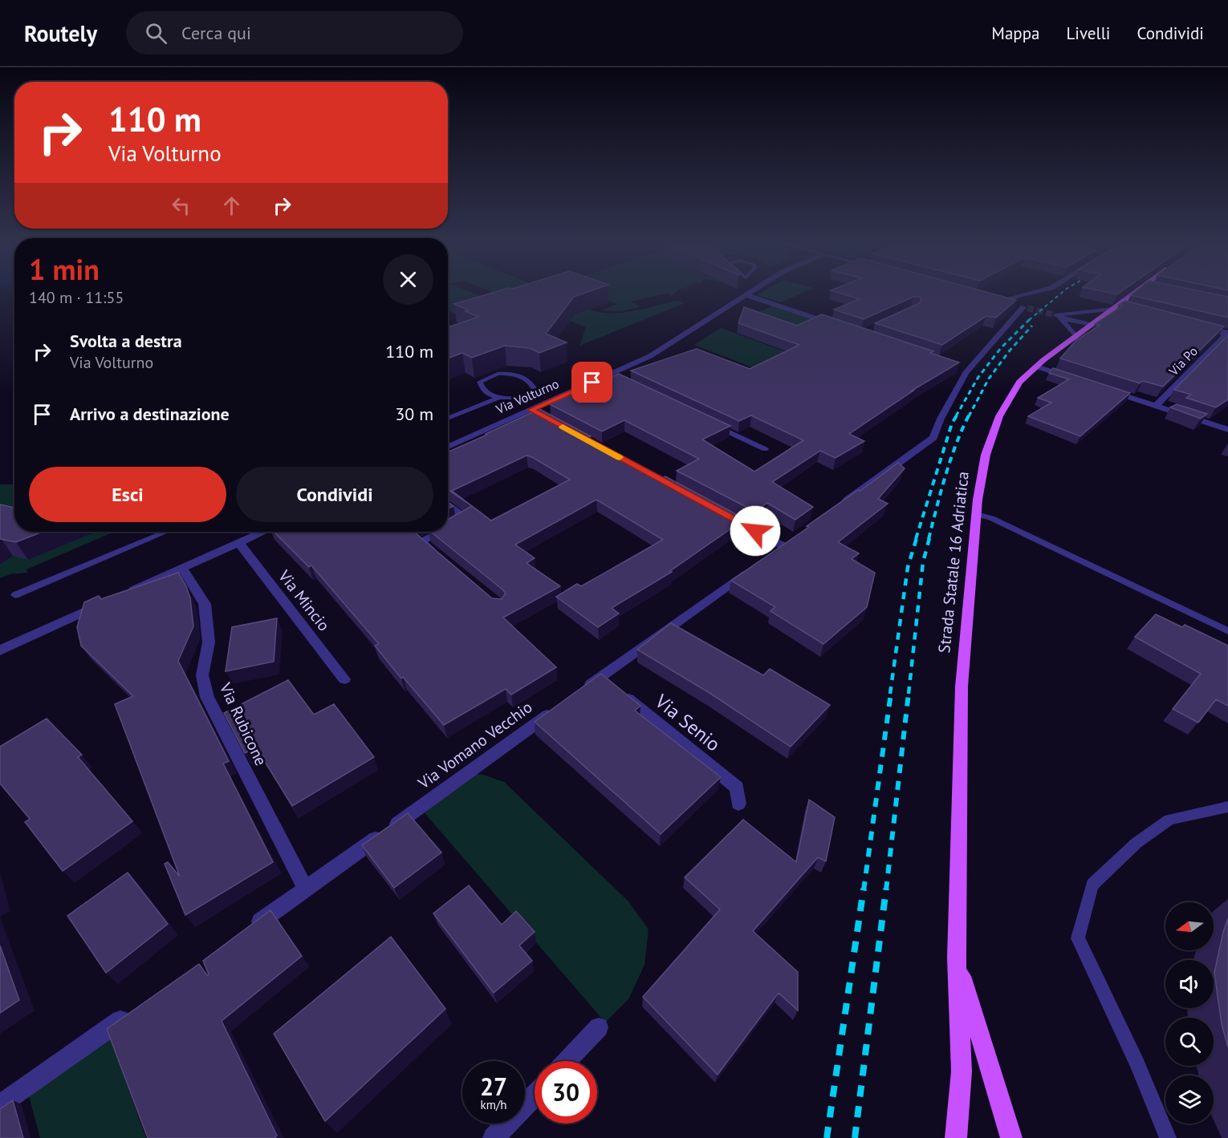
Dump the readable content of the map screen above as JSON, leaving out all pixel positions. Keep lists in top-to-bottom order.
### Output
{
  "streets": {
    "main road": ["Strada Statale 16 Adriatica"],
    "street": [
      "Via Po",
      "Via Volturno",
      "Via Mincio",
      "Via Senio",
      "Via Rubicone",
      "Via Vomano Vecchio"
    ]
  },
  "crossings": [
    ["Via Rubicone", "Via Vomano Vecchio"]
  ],
  "north": "left",
  "page": {
    "header": "Routely",
    "search": "Cerca qui",
    "nav": ["Mappa", "Livelli", "Condividi"],
    "turn": ["110 m", "Via Volturno"],
    "heading": ["1 min", "140 m · 11:55"],
    "list": [
      {
        "name": "Svolta a destra",
        "note": "Via Volturno",
        "value": "110 m"
      },
      {
        "name": "Arrivo a destinazione",
        "value": "30 m"
      }
    ],
    "buttons": ["Esci", "Condividi"],
    "speed": "27 km/h",
    "limit": "30"
  }
}
